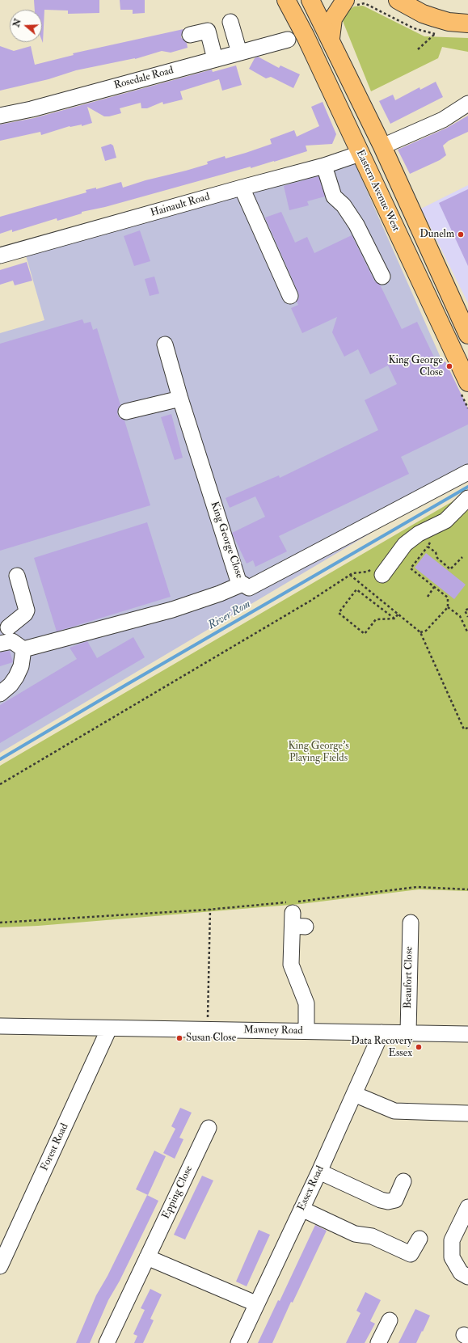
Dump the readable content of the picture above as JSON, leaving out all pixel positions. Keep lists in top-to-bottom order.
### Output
{
  "streets": {
    "main road": ["Eastern Avenue West"],
    "street": [
      "Rosedale Road",
      "Hainault Road",
      "King George Close",
      "Beaufort Close",
      "Mawney Road",
      "Forest Road",
      "Essex Road",
      "Epping Close"
    ]
  },
  "crossings": [
    ["Eastern Avenue West", "Hainault Road"],
    ["Beaufort Close", "Mawney Road"],
    ["Mawney Road", "Forest Road"],
    ["Mawney Road", "Essex Road"]
  ],
  "water": ["River Rom"],
  "parks": ["King George's Playing Fields"],
  "places": [
    "Dunelm",
    "King George Close",
    "Susan Close",
    "Data Recovery Essex"
  ],
  "north": "left"
}
